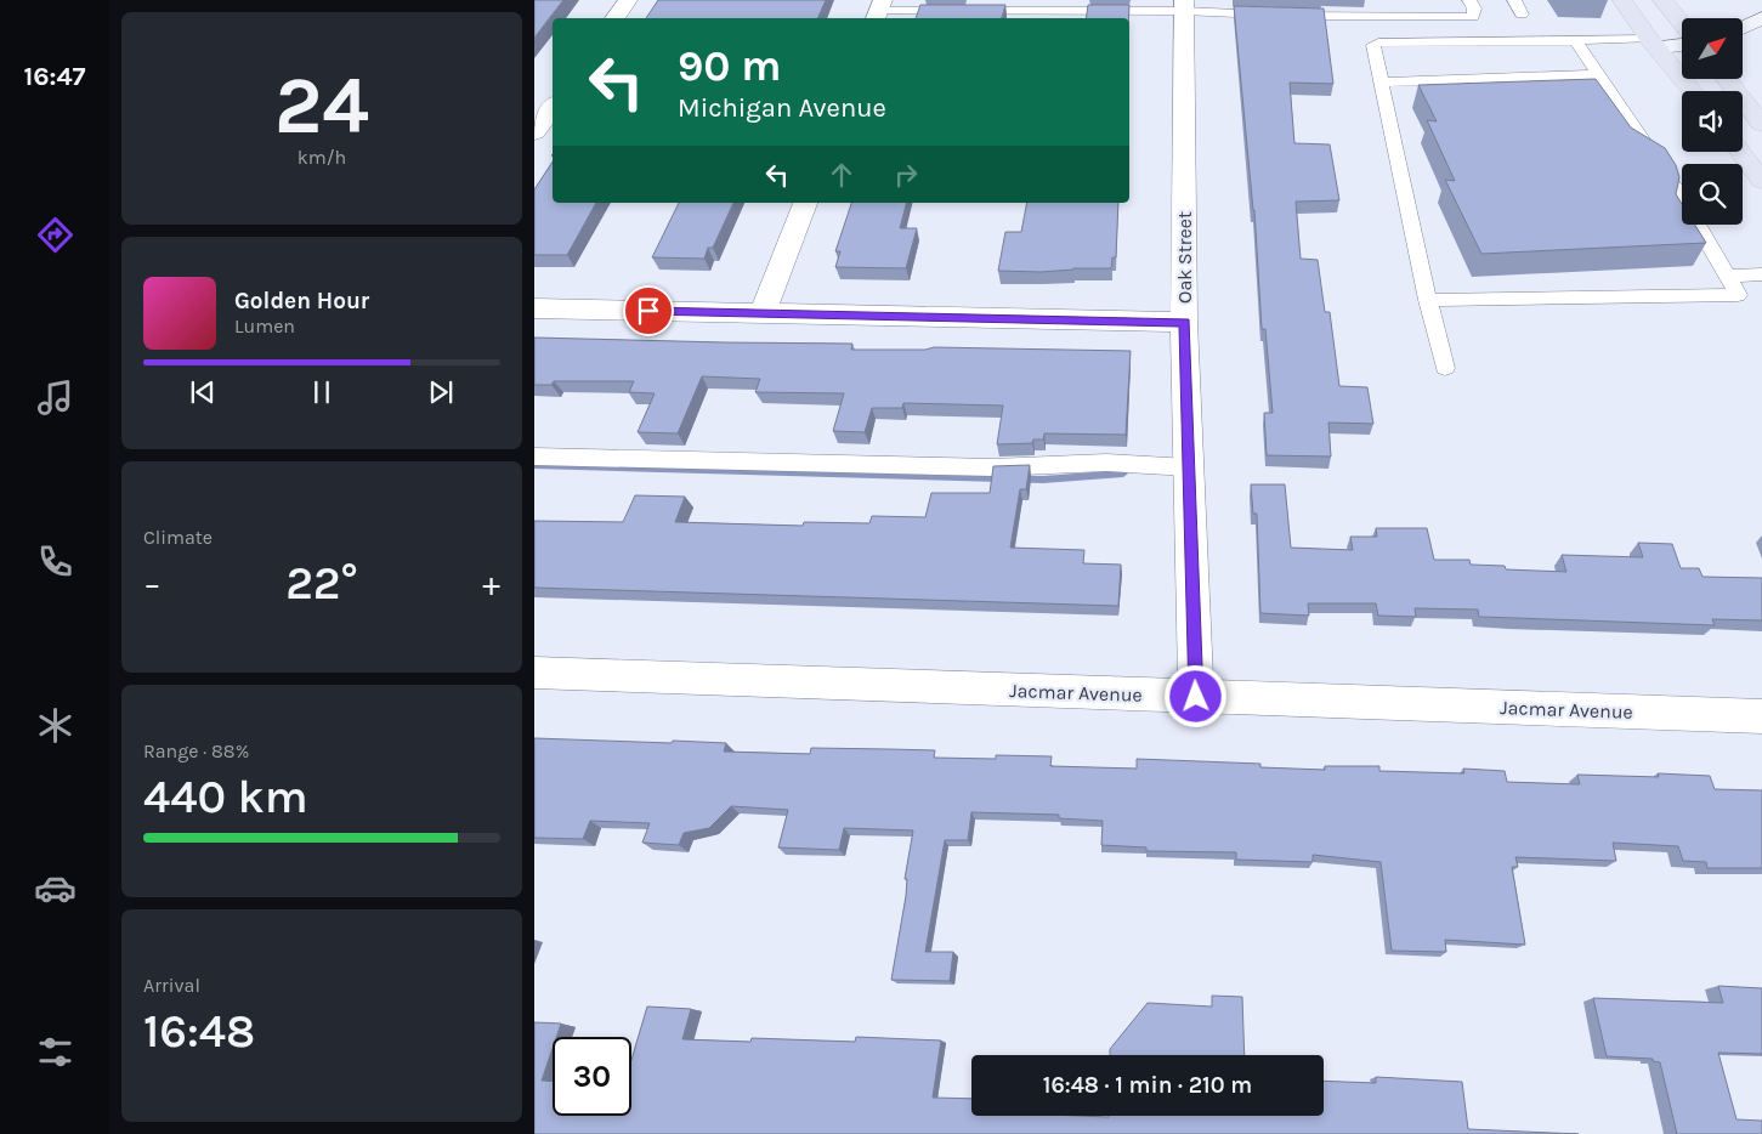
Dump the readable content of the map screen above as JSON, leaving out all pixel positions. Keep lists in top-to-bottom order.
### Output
{
  "streets": {
    "street": ["Oak Street", "Jacmar Avenue"]
  },
  "crossings": [
    ["Oak Street", "Jacmar Avenue"]
  ],
  "north": "top right",
  "page": {
    "tabs": "16:47",
    "tile": [
      ["24", "km/h"],
      "Climate",
      ["Range · 88%", "440 km"],
      ["Arrival", "16:48"]
    ],
    "turn": ["90 m", "Michigan Avenue"],
    "song": ["Golden Hour", "Lumen"],
    "heat": ["−", "22°", "+"],
    "limit": "30",
    "trip": "16:48 · 1 min · 210 m"
  }
}
